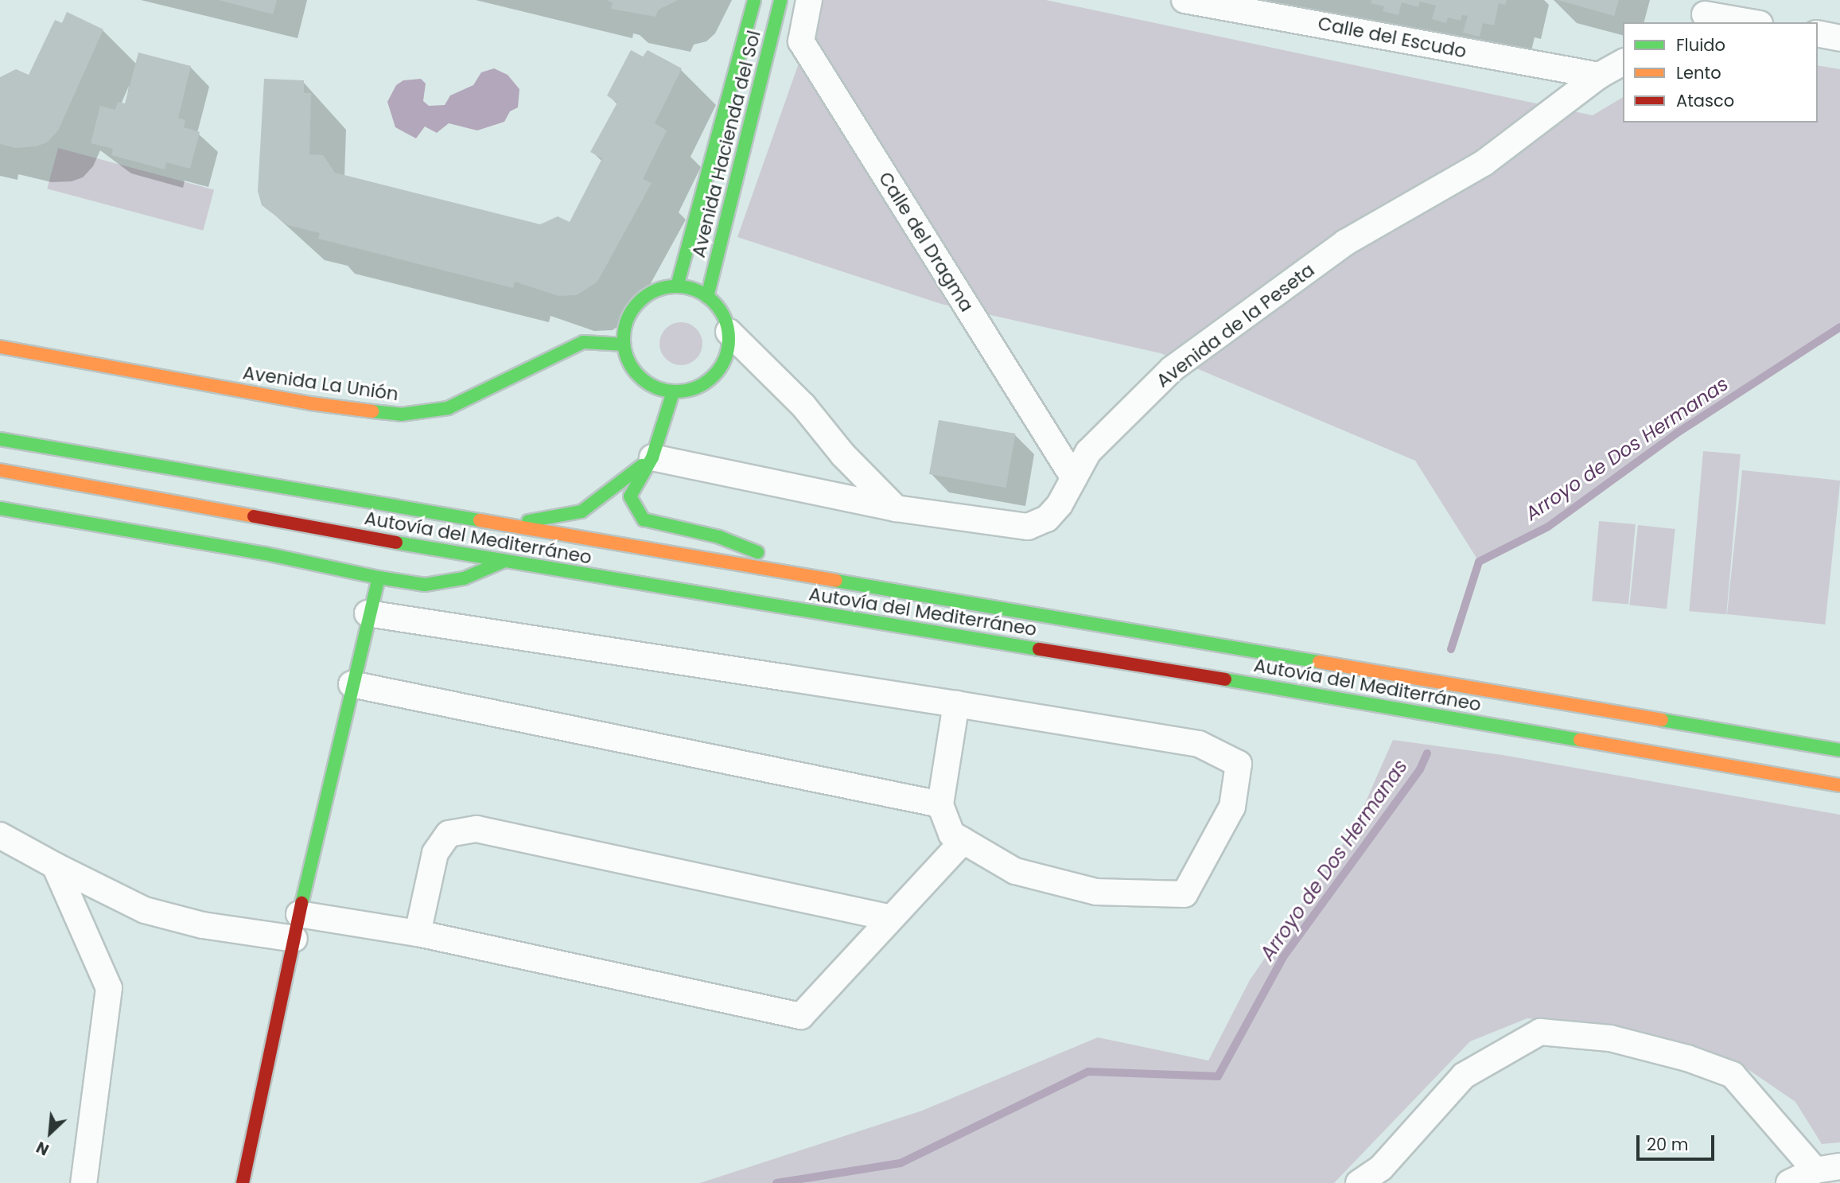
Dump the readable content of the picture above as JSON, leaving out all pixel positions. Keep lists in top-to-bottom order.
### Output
{
  "streets": {
    "main road": ["Avenida Hacienda del Sol", "Avenida La Unión", "Autovía del Mediterráneo"],
    "street": ["Calle del Escudo", "Calle del Dragma", "Avenida de la Peseta"]
  },
  "crossings": [
    ["Calle del Escudo", "Avenida de la Peseta"],
    ["Avenida Hacienda del Sol", "Avenida La Unión"],
    ["Calle del Dragma", "Avenida de la Peseta"]
  ],
  "water": ["Arroyo de Dos Hermanas"],
  "legend": ["Fluido", "Lento", "Atasco"],
  "scale_bar": "20 m",
  "north": "bottom left"
}
